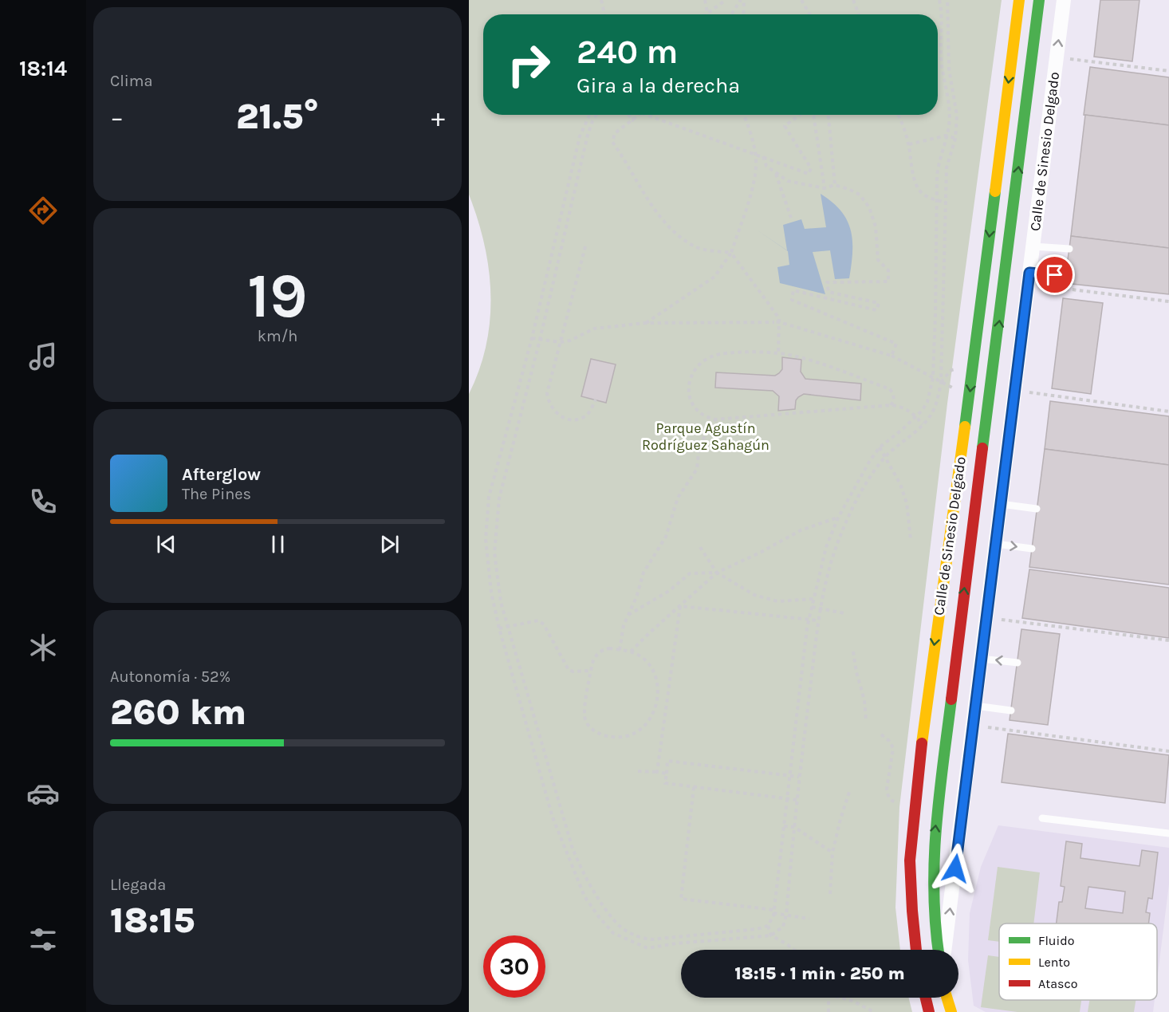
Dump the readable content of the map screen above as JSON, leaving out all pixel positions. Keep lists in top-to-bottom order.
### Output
{
  "streets": {
    "main road": ["Calle de Sinesio Delgado"]
  },
  "parks": ["Parque Agustín Rodríguez Sahagún"],
  "legend": ["Fluido", "Lento", "Atasco"],
  "page": {
    "tabs": "18:14",
    "tile": [
      "Clima",
      ["19", "km/h"],
      ["Autonomía · 52%", "260 km"],
      ["Llegada", "18:15"]
    ],
    "turn": ["240 m", "Gira a la derecha"],
    "heat": ["−", "21.5°", "+"],
    "song": ["Afterglow", "The Pines"],
    "limit": "30",
    "trip": "18:15 · 1 min · 250 m"
  }
}
